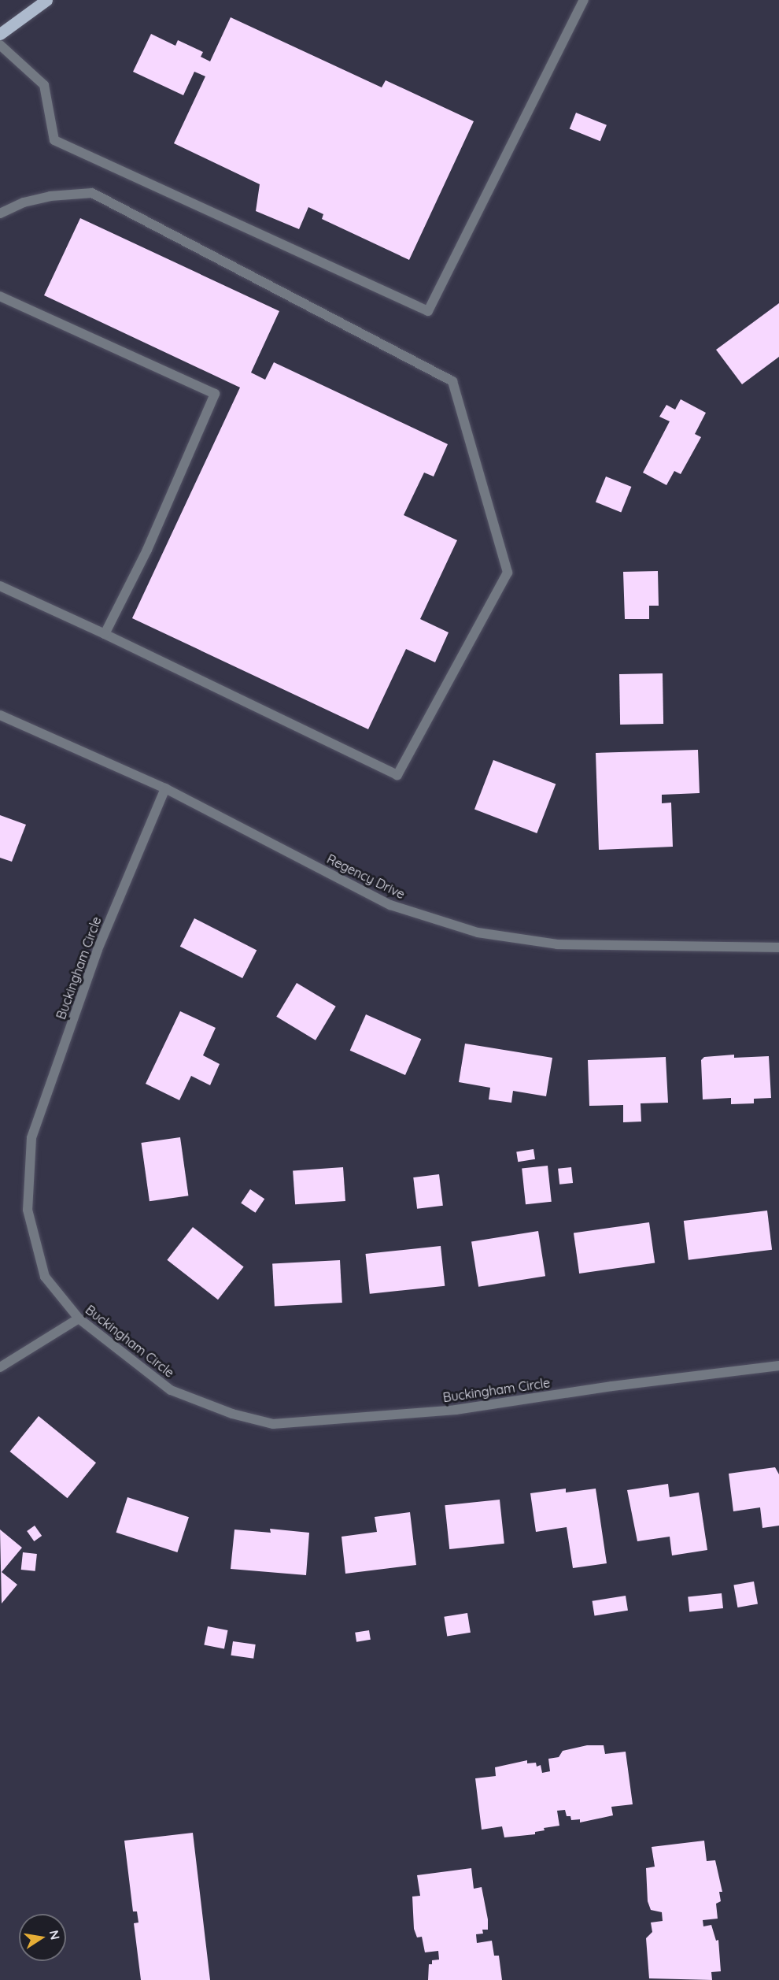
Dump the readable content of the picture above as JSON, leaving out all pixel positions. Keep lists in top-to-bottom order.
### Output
{
  "streets": {
    "street": ["Regency Drive", "Buckingham Circle"]
  },
  "crossings": [
    ["Regency Drive", "Buckingham Circle"]
  ],
  "north": "right"
}
